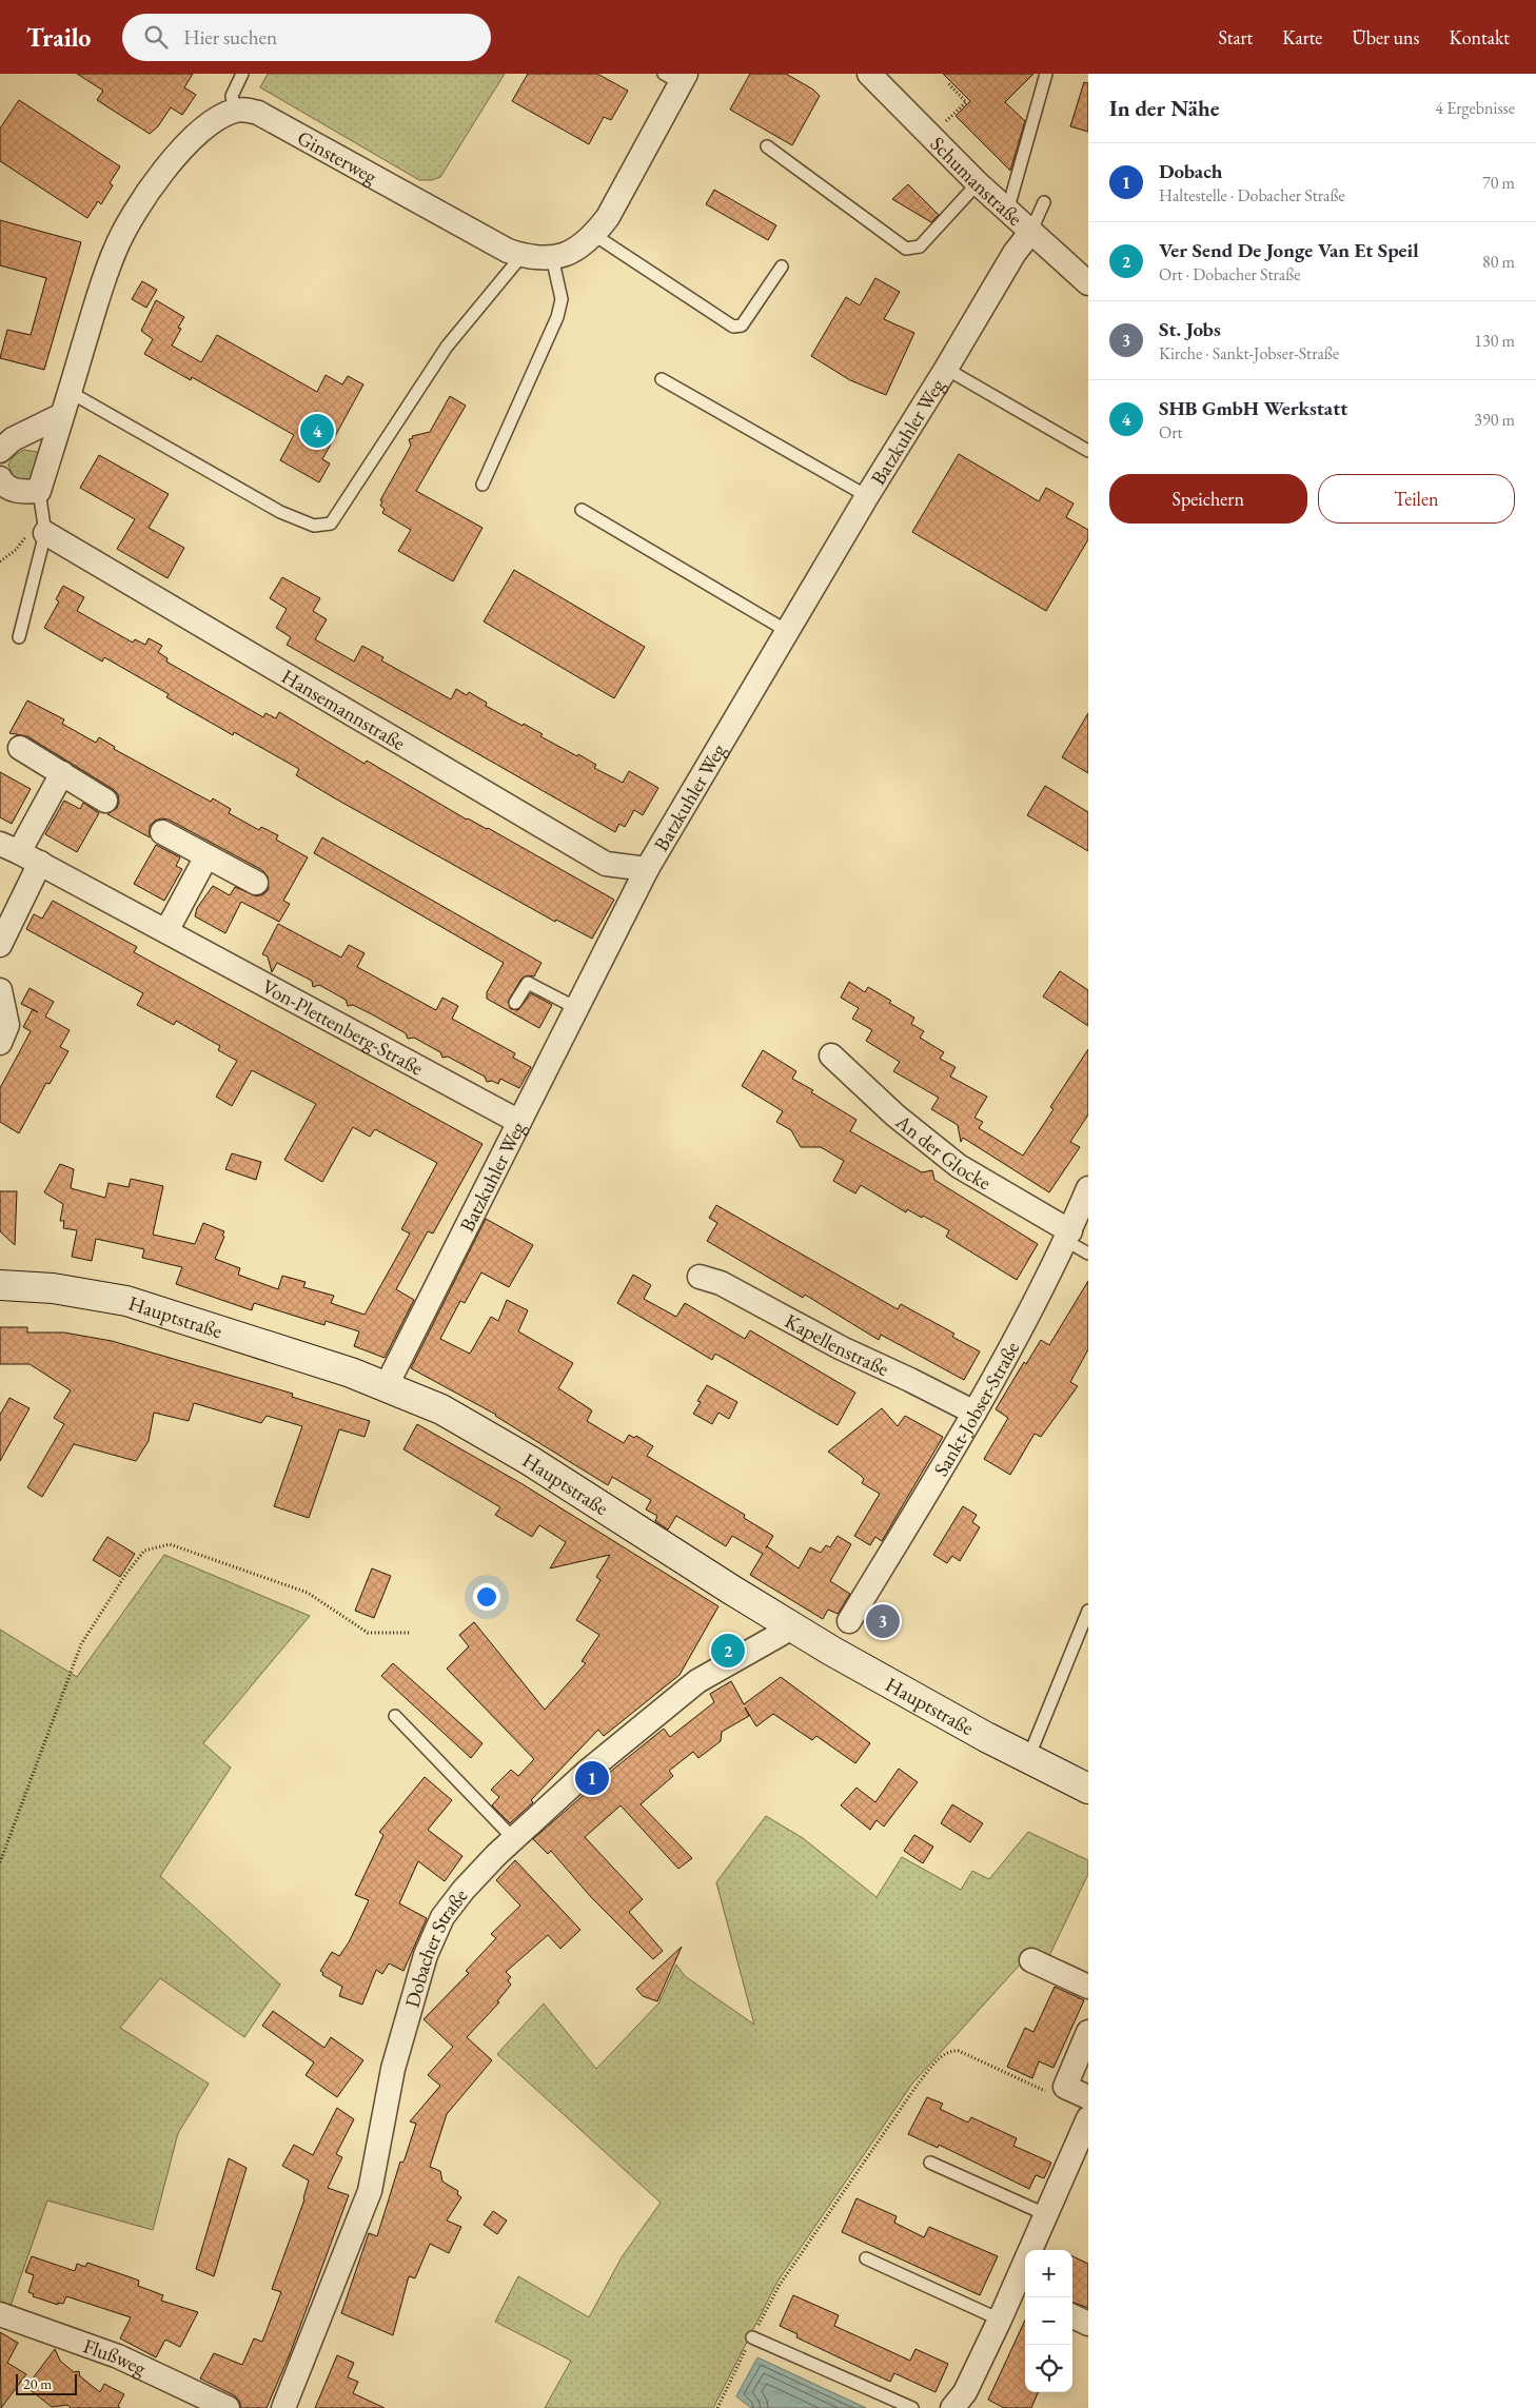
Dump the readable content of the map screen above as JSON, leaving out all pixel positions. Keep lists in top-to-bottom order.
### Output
{
  "streets": {
    "main road": ["Hauptstraße"],
    "street": [
      "Ginsterweg",
      "Schumanstraße",
      "Batzkuhler Weg",
      "Hansemannstraße",
      "Von-Plettenberg-Straße",
      "An der Glocke",
      "Kapellenstraße",
      "Sankt-Jobser-Straße",
      "Dobacher Straße",
      "Flußweg"
    ]
  },
  "crossings": [
    ["Schumanstraße", "Batzkuhler Weg"],
    ["Batzkuhler Weg", "Hansemannstraße"],
    ["Batzkuhler Weg", "Von-Plettenberg-Straße"],
    ["Batzkuhler Weg", "Hauptstraße"],
    ["An der Glocke", "Sankt-Jobser-Straße"],
    ["Hauptstraße", "Dobacher Straße"],
    ["Kapellenstraße", "Sankt-Jobser-Straße"]
  ],
  "scale_bar": "20 m",
  "page": {
    "header": "Trailo",
    "search": "Hier suchen",
    "nav": [
      "Start",
      "Karte",
      "Über uns",
      "Kontakt"
    ],
    "heading": ["In der Nähe", "4 Ergebnisse"],
    "list": [
      {
        "mark": "1",
        "name": "Dobach",
        "note": "Haltestelle · Dobacher Straße",
        "value": "70 m"
      },
      {
        "mark": "2",
        "name": "Ver Send De Jonge Van Et Speil",
        "note": "Ort · Dobacher Straße",
        "value": "80 m"
      },
      {
        "mark": "3",
        "name": "St. Jobs",
        "note": "Kirche · Sankt-Jobser-Straße",
        "value": "130 m"
      },
      {
        "mark": "4",
        "name": "SHB GmbH Werkstatt",
        "note": "Ort",
        "value": "390 m"
      }
    ],
    "pins": [
      "4",
      "3",
      "2",
      "1"
    ],
    "buttons": ["Speichern", "Teilen"],
    "map_buttons": ["+", "−"],
    "scale": "20 m"
  }
}
